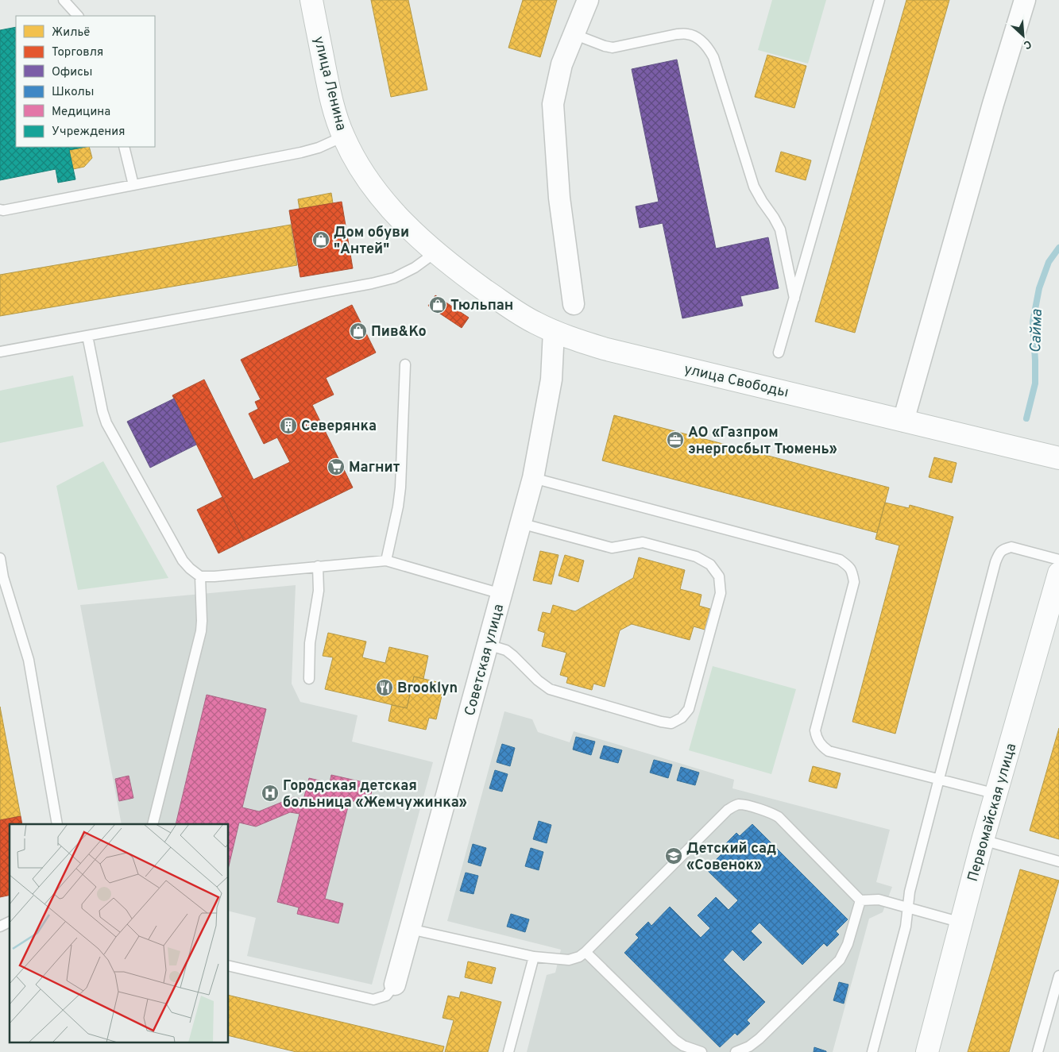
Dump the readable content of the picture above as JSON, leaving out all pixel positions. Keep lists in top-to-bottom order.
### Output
{
  "streets": {
    "main road": ["улица Ленина", "улица Свободы", "Первомайская улица"],
    "street": ["Советская улица"]
  },
  "crossings": [
    ["улица Ленина", "улица Свободы"],
    ["улица Свободы", "Советская улица"]
  ],
  "water": ["Сайма"],
  "places": {
    "shop": ["Дом обуви \"Антей\"", "Тюльпан", "Пив&Ко"],
    "building": ["Северянка"],
    "office": ["АО «Газпром энергосбыт Тюмень»"],
    "supermarket": ["Магнит"],
    "restaurant": ["Brooklyn"],
    "hospital": ["Городская детская больница «Жемчужинка»"],
    "school or university": ["Детский сад «Совенок»"]
  },
  "legend": [
    "Жильё",
    "Торговля",
    "Офисы",
    "Школы",
    "Медицина",
    "Учреждения"
  ],
  "north": "bottom right"
}
